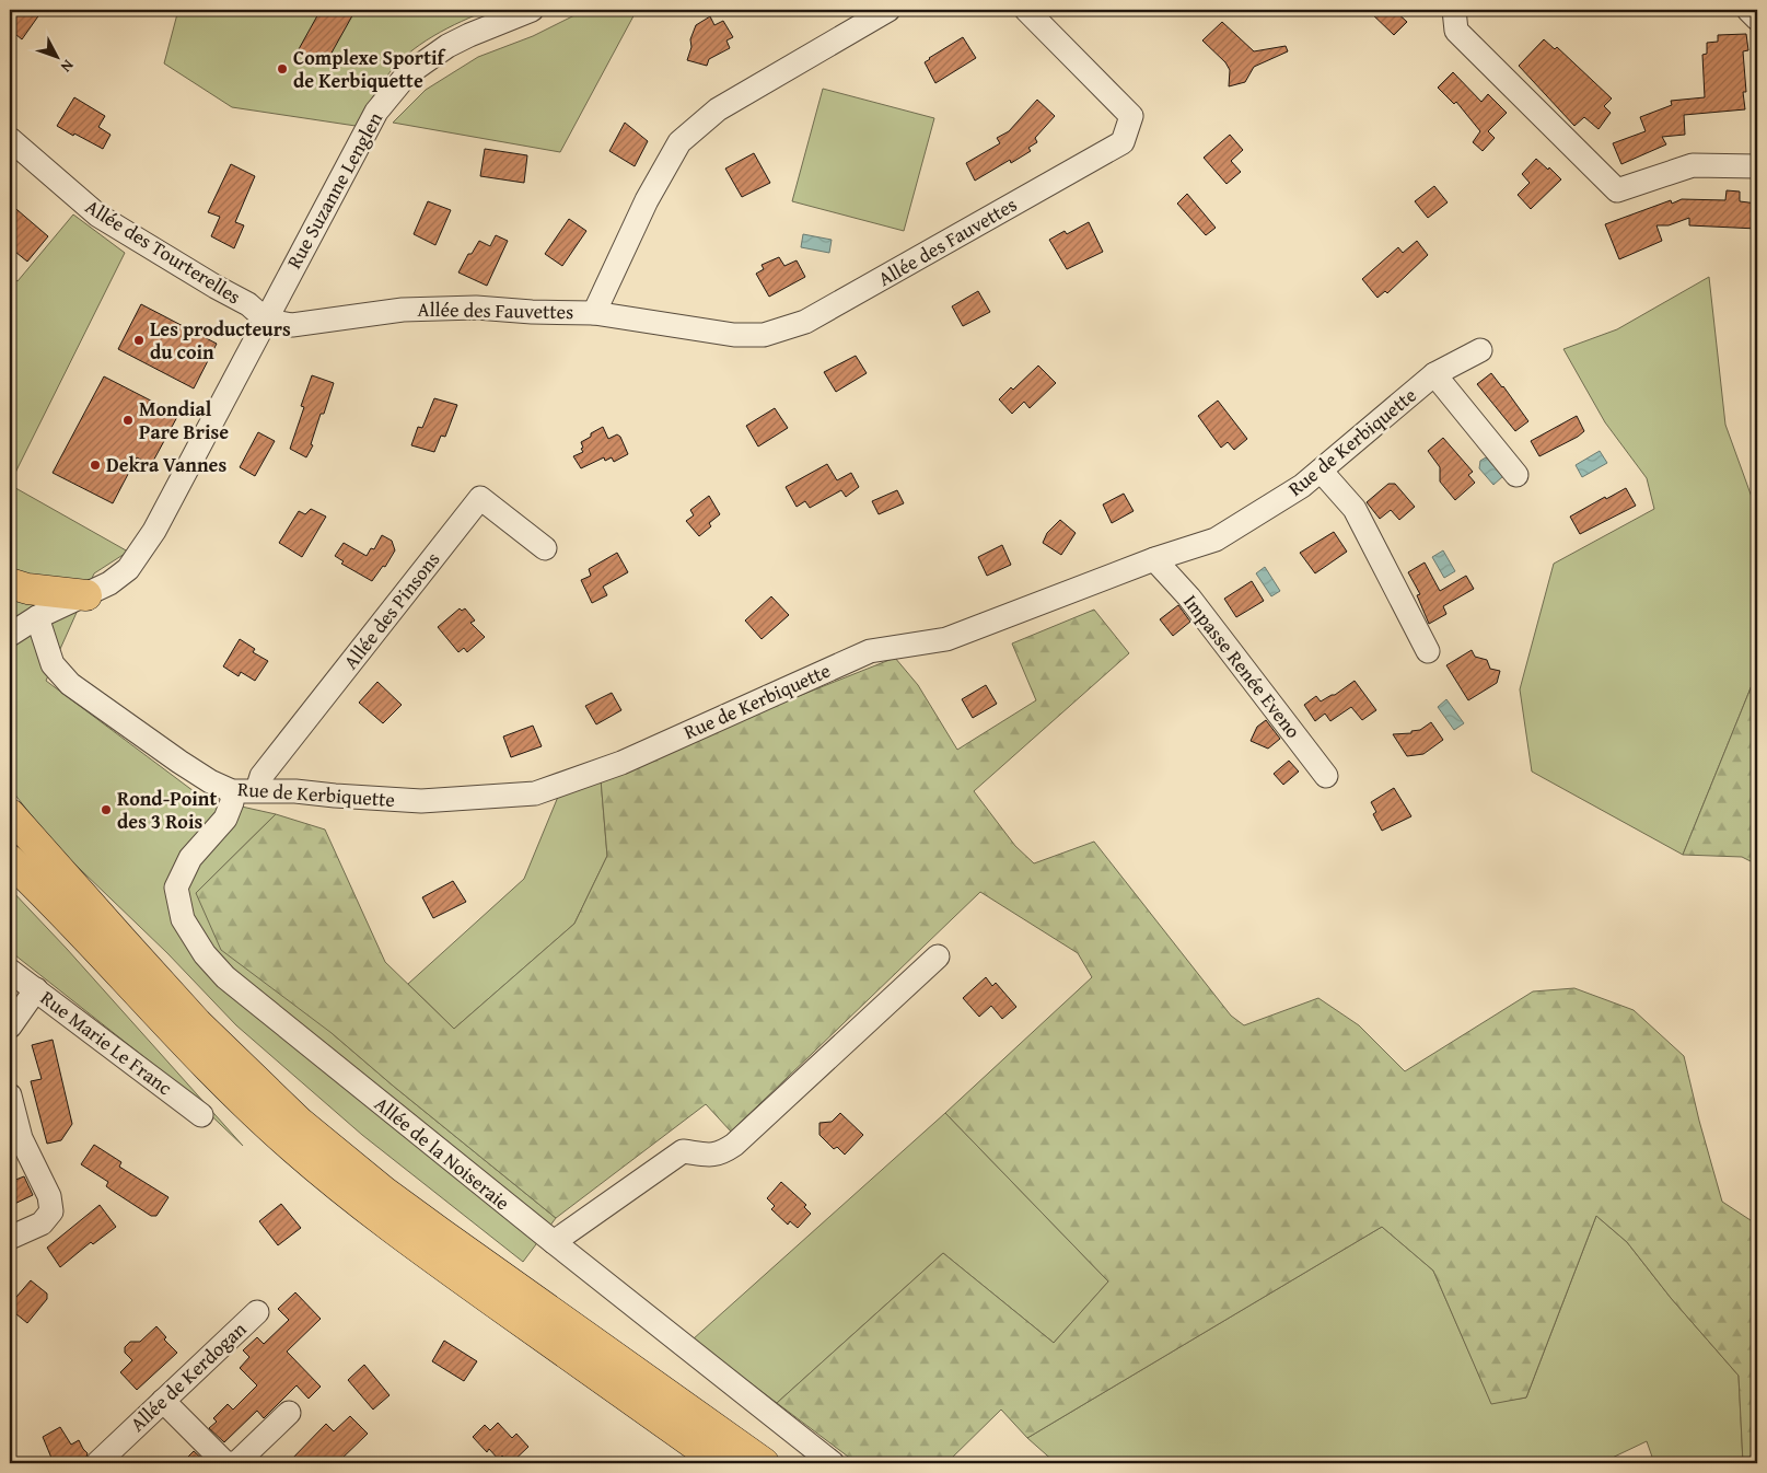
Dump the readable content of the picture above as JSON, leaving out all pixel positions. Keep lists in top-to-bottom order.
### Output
{
  "streets": {
    "street": [
      "Rue Suzanne Lenglen",
      "Allée des Fauvettes",
      "Allée des Tourterelles",
      "Rue de Kerbiquette",
      "Allée des Pinsons",
      "Impasse Renée Eveno",
      "Rue Marie Le Franc",
      "Allée de la Noiseraie",
      "Allée de Kerdogan"
    ]
  },
  "crossings": [
    ["Rue Suzanne Lenglen", "Allée des Fauvettes"],
    ["Rue Suzanne Lenglen", "Allée des Tourterelles"],
    ["Rue Suzanne Lenglen", "Rue de Kerbiquette"],
    ["Allée des Fauvettes", "Allée des Tourterelles"],
    ["Rue de Kerbiquette", "Allée des Pinsons"],
    ["Rue de Kerbiquette", "Impasse Renée Eveno"],
    ["Rue de Kerbiquette", "Allée de la Noiseraie"]
  ],
  "places": [
    "Complexe Sportif de Kerbiquette",
    "Les producteurs du coin",
    "Mondial Pare Brise",
    "Dekra Vannes",
    "Rond-Point des 3 Rois"
  ],
  "north": "bottom right"
}
